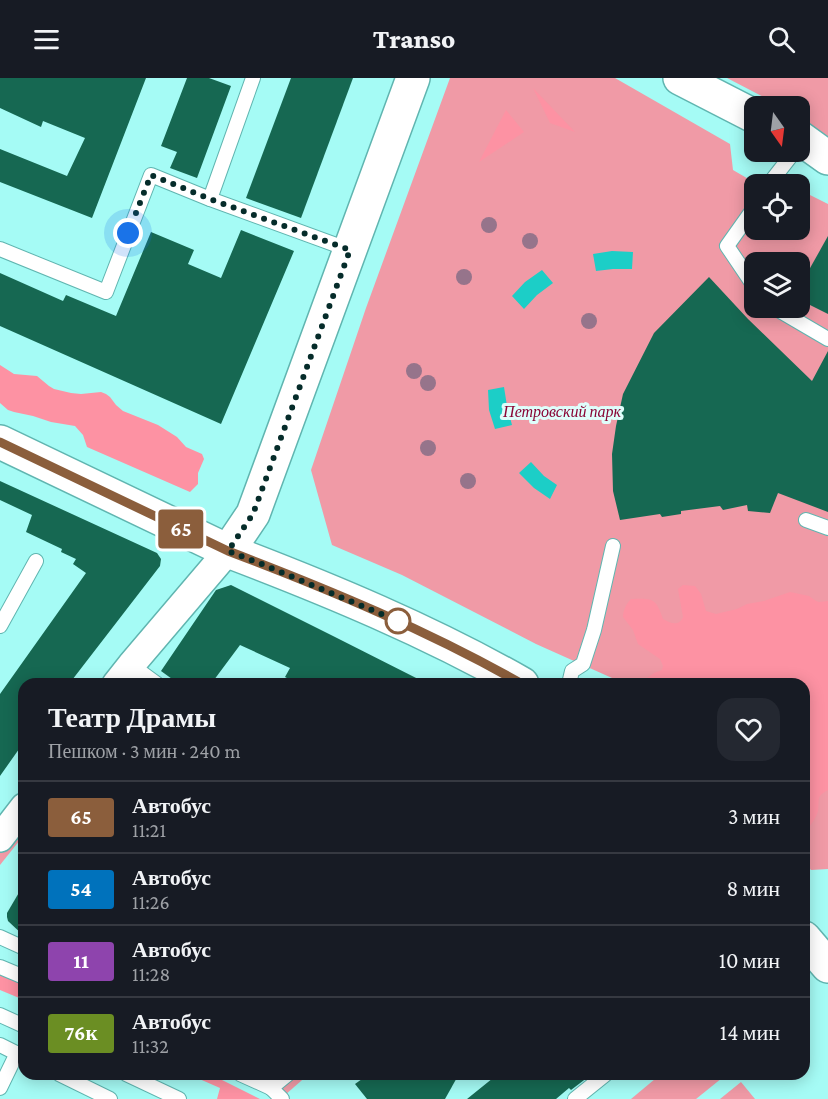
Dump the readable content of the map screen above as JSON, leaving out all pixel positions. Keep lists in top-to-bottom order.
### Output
{
  "parks": ["Петровский парк"],
  "lines": ["bus line 65"],
  "north": "bottom",
  "page": {
    "header": "Transo",
    "on_map": "65",
    "heading": ["Театр Драмы", "Пешком · 3 мин · 240 m"],
    "list": [
      {
        "mark": "65",
        "name": "Автобус",
        "note": "11:21",
        "value": "3 мин"
      },
      {
        "mark": "54",
        "name": "Автобус",
        "note": "11:26",
        "value": "8 мин"
      },
      {
        "mark": "11",
        "name": "Автобус",
        "note": "11:28",
        "value": "10 мин"
      },
      {
        "mark": "76к",
        "name": "Автобус",
        "note": "11:32",
        "value": "14 мин"
      }
    ]
  }
}
